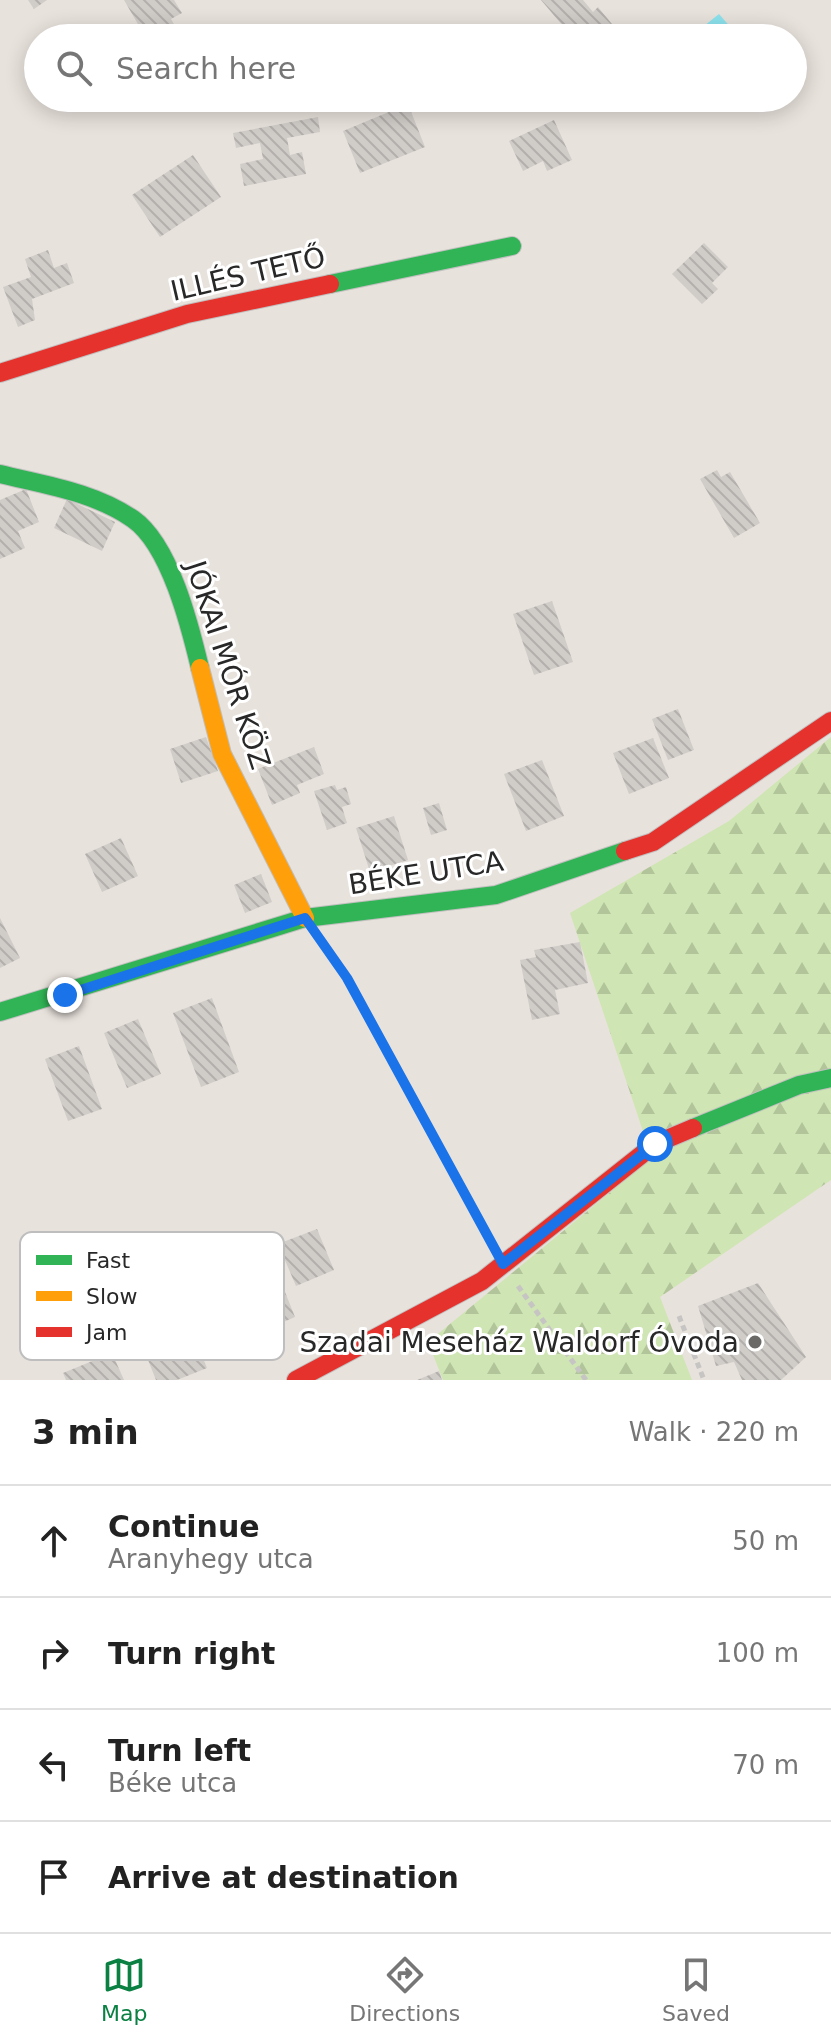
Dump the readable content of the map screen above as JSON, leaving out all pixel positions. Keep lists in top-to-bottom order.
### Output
{
  "streets": {
    "street": ["ILLÉS TETŐ", "JÓKAI MÓR KÖZ", "BÉKE UTCA"]
  },
  "crossings": [
    ["JÓKAI MÓR KÖZ", "BÉKE UTCA"]
  ],
  "places": ["Szadai Meseház Waldorf Óvoda"],
  "legend": ["Fast", "Slow", "Jam"],
  "page": {
    "search": "Search here",
    "heading": ["3 min", "Walk · 220 m"],
    "list": [
      ["Continue", "Aranyhegy utca", "50 m"],
      ["Turn right", "100 m"],
      ["Turn left", "Béke utca", "70 m"],
      "Arrive at destination"
    ],
    "nav": ["Map", "Directions", "Saved"]
  }
}
